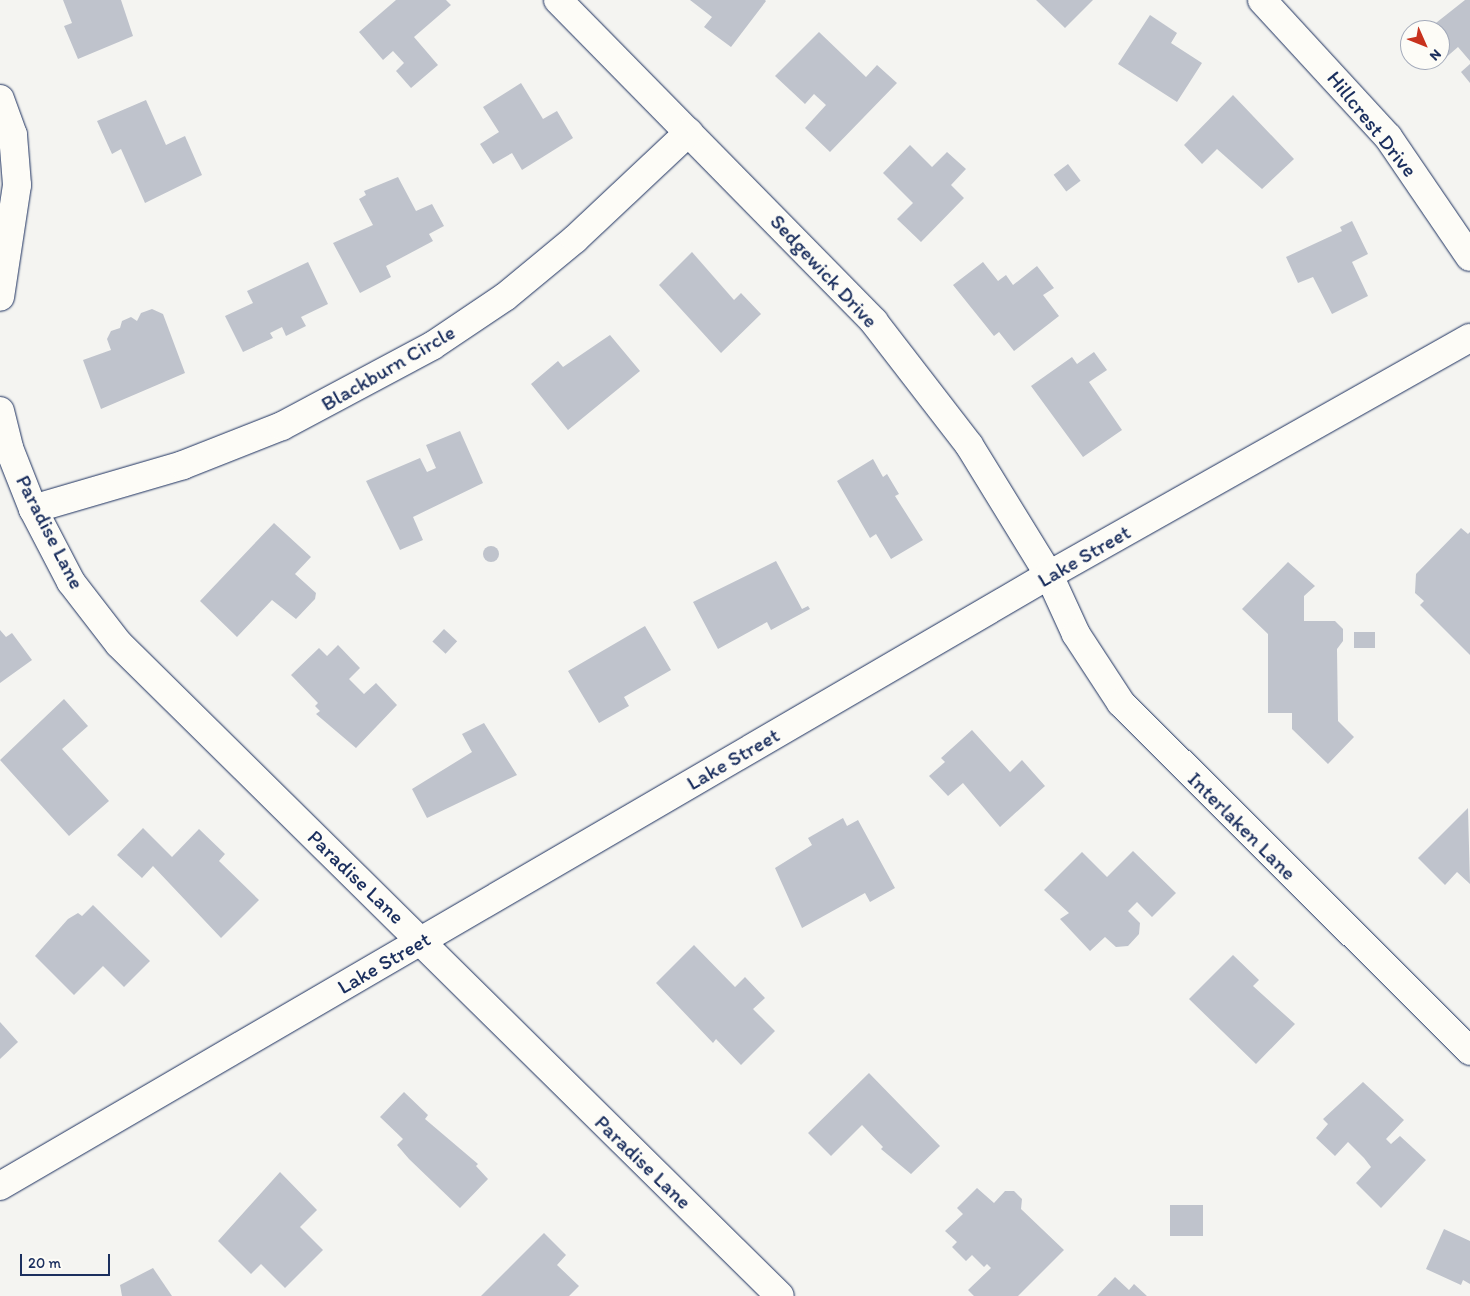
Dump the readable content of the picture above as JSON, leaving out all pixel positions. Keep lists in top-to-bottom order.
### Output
{
  "streets": {
    "street": [
      "Hillcrest Drive",
      "Sedgewick Drive",
      "Blackburn Circle",
      "Paradise Lane",
      "Lake Street",
      "Interlaken Lane"
    ]
  },
  "crossings": [
    ["Sedgewick Drive", "Blackburn Circle"],
    ["Sedgewick Drive", "Lake Street"],
    ["Sedgewick Drive", "Interlaken Lane"],
    ["Blackburn Circle", "Paradise Lane"],
    ["Paradise Lane", "Lake Street"],
    ["Lake Street", "Interlaken Lane"]
  ],
  "scale_bar": "20 m",
  "north": "bottom right"
}
